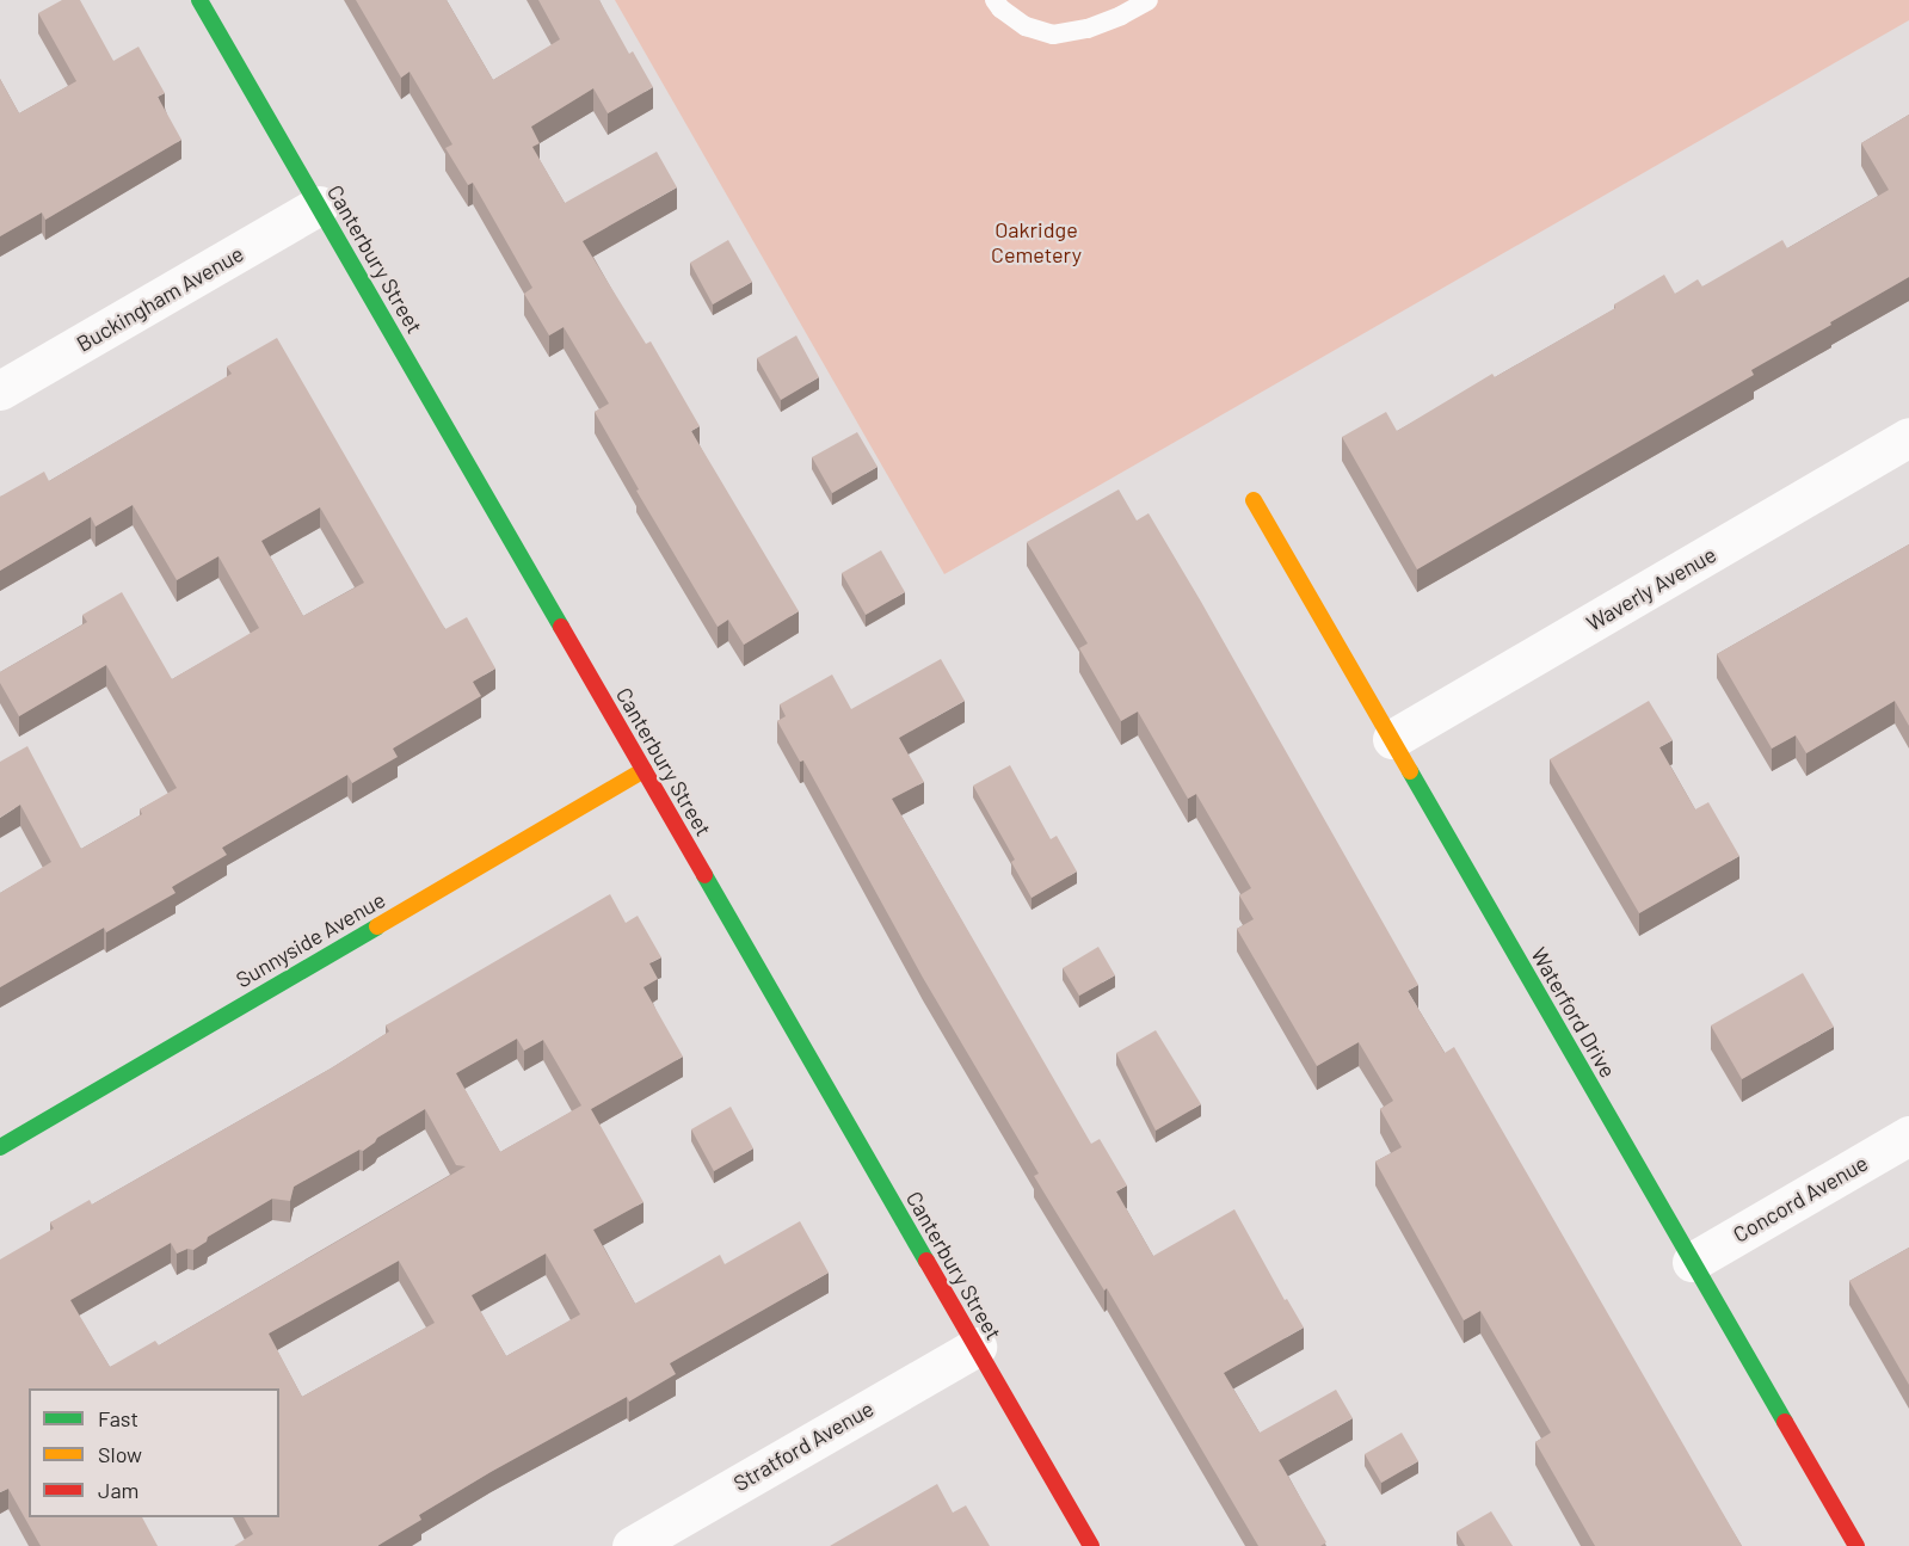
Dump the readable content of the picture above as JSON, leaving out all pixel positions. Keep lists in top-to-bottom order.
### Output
{
  "streets": {
    "street": [
      "Canterbury Street",
      "Buckingham Avenue",
      "Waverly Avenue",
      "Sunnyside Avenue",
      "Waterford Drive",
      "Concord Avenue",
      "Stratford Avenue"
    ]
  },
  "crossings": [
    ["Canterbury Street", "Buckingham Avenue"],
    ["Canterbury Street", "Sunnyside Avenue"],
    ["Canterbury Street", "Stratford Avenue"],
    ["Waverly Avenue", "Waterford Drive"],
    ["Waterford Drive", "Concord Avenue"]
  ],
  "parks": ["Oakridge Cemetery"],
  "legend": ["Fast", "Slow", "Jam"]
}
